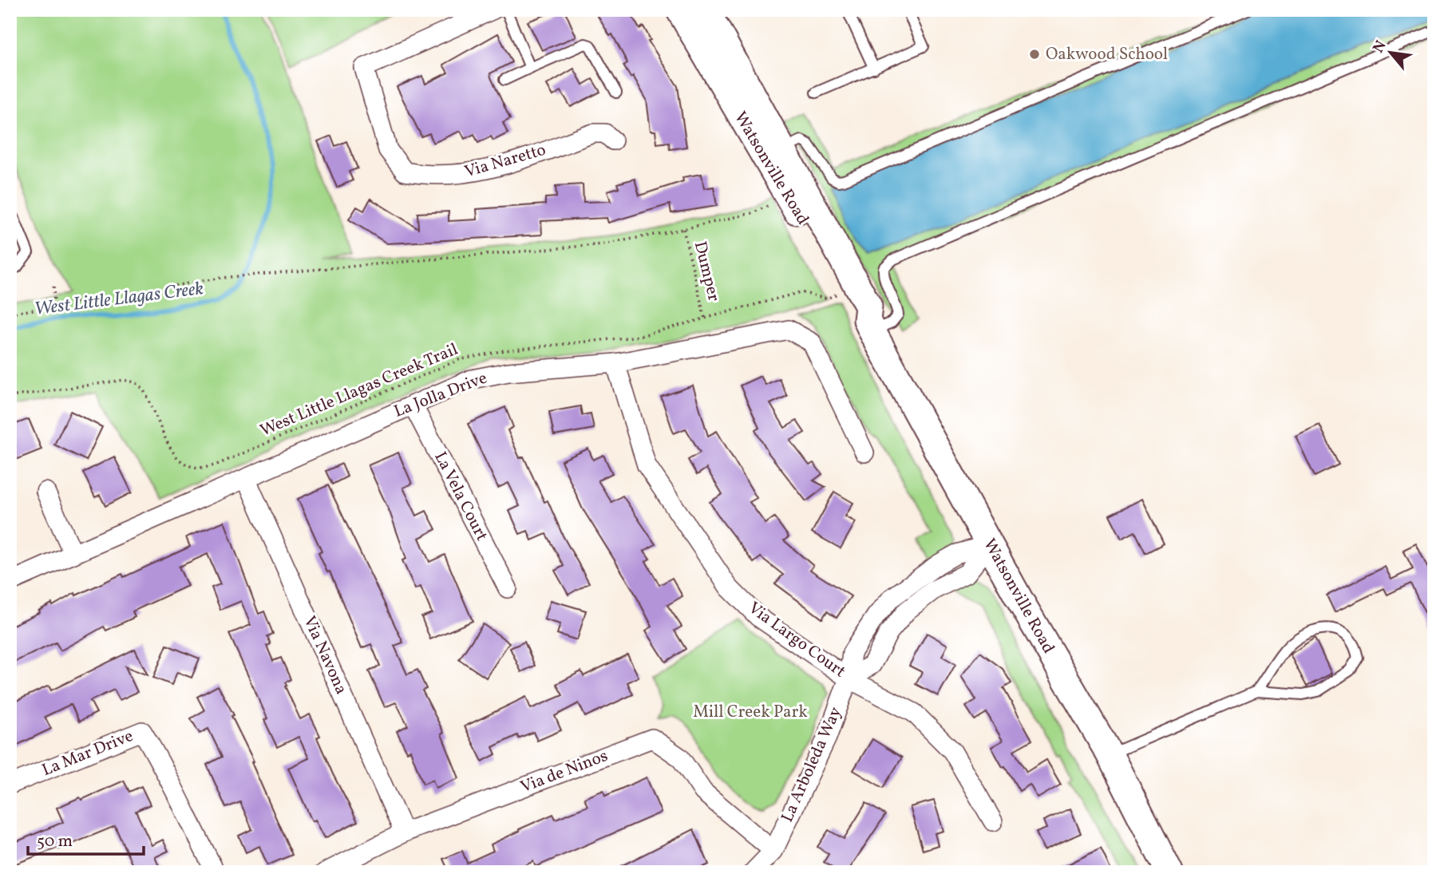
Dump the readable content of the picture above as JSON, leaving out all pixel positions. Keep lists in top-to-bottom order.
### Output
{
  "streets": {
    "main road": ["Watsonville Road"],
    "street": [
      "Via Naretto",
      "La Jolla Drive",
      "La Vela Court",
      "Via Largo Court",
      "Via Navona",
      "La Mar Drive",
      "La Arboleda Way",
      "Via de Ninos"
    ],
    "path": ["Dumper", "West Little Llagas Creek Trail"]
  },
  "crossings": [
    ["Watsonville Road", "West Little Llagas Creek Trail"],
    ["Dumper", "West Little Llagas Creek Trail"],
    ["La Jolla Drive", "La Vela Court"],
    ["La Jolla Drive", "Via Largo Court"],
    ["La Jolla Drive", "Via Navona"],
    ["Via Largo Court", "La Arboleda Way"],
    ["Via Navona", "Via de Ninos"],
    ["La Arboleda Way", "Via de Ninos"]
  ],
  "water": ["West Little Llagas Creek"],
  "parks": ["Mill Creek Park"],
  "places": ["Oakwood School"],
  "scale_bar": "50 m",
  "north": "top left"
}
